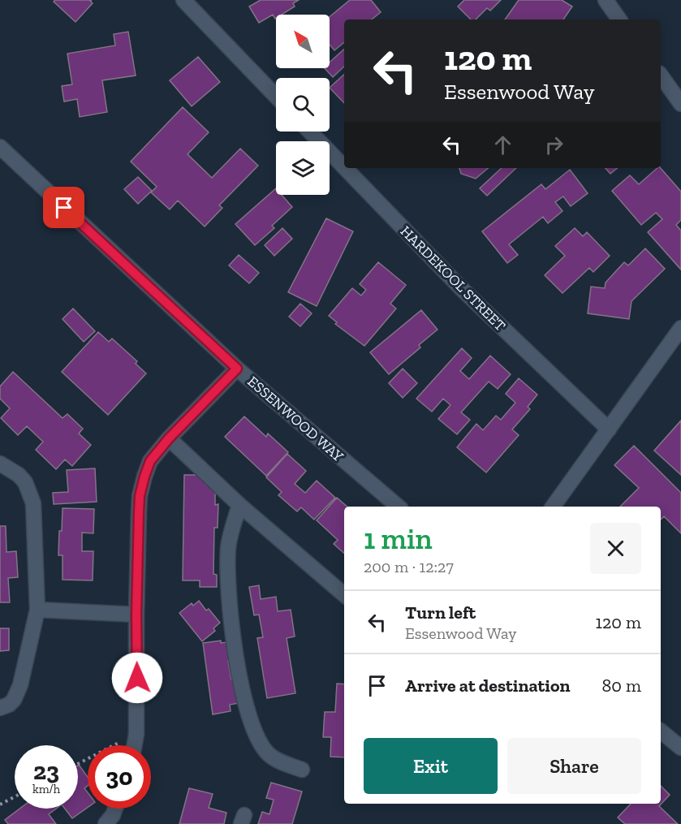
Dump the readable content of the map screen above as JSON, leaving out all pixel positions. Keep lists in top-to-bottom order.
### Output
{
  "streets": {
    "street": ["HARDEKOOL STREET", "ESSENWOOD WAY"]
  },
  "north": "top left",
  "page": {
    "turn": ["120 m", "Essenwood Way"],
    "heading": ["1 min", "200 m · 12:27"],
    "list": [
      {
        "name": "Turn left",
        "note": "Essenwood Way",
        "value": "120 m"
      },
      {
        "name": "Arrive at destination",
        "value": "80 m"
      }
    ],
    "buttons": ["Exit", "Share"],
    "speed": "23 km/h",
    "limit": "30"
  }
}
